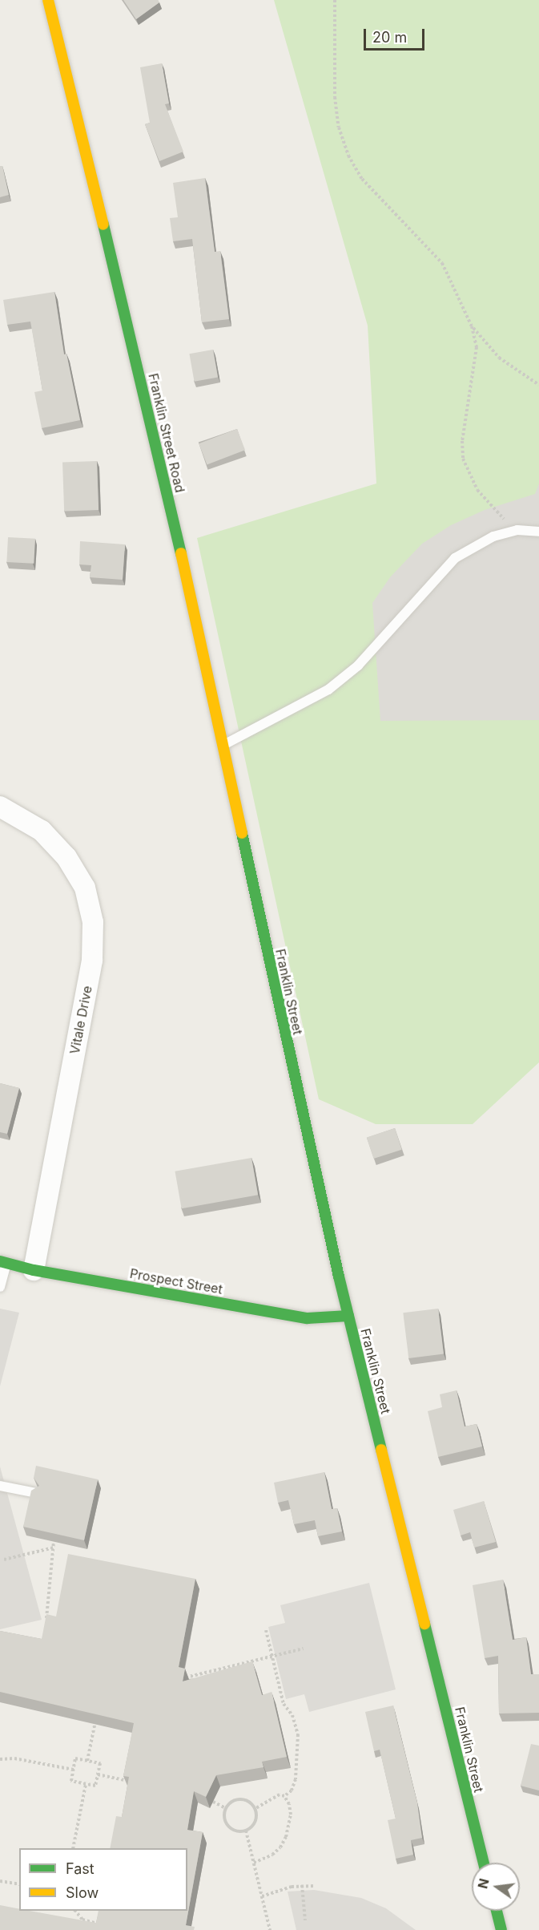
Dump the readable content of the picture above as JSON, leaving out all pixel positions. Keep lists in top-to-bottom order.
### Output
{
  "streets": {
    "street": [
      "Franklin Street Road",
      "Franklin Street",
      "Vitale Drive",
      "Prospect Street"
    ]
  },
  "crossings": [
    ["Franklin Street Road", "Franklin Street"],
    ["Franklin Street", "Prospect Street"],
    ["Vitale Drive", "Prospect Street"]
  ],
  "legend": ["Fast", "Slow"],
  "scale_bar": "20 m",
  "north": "left"
}
